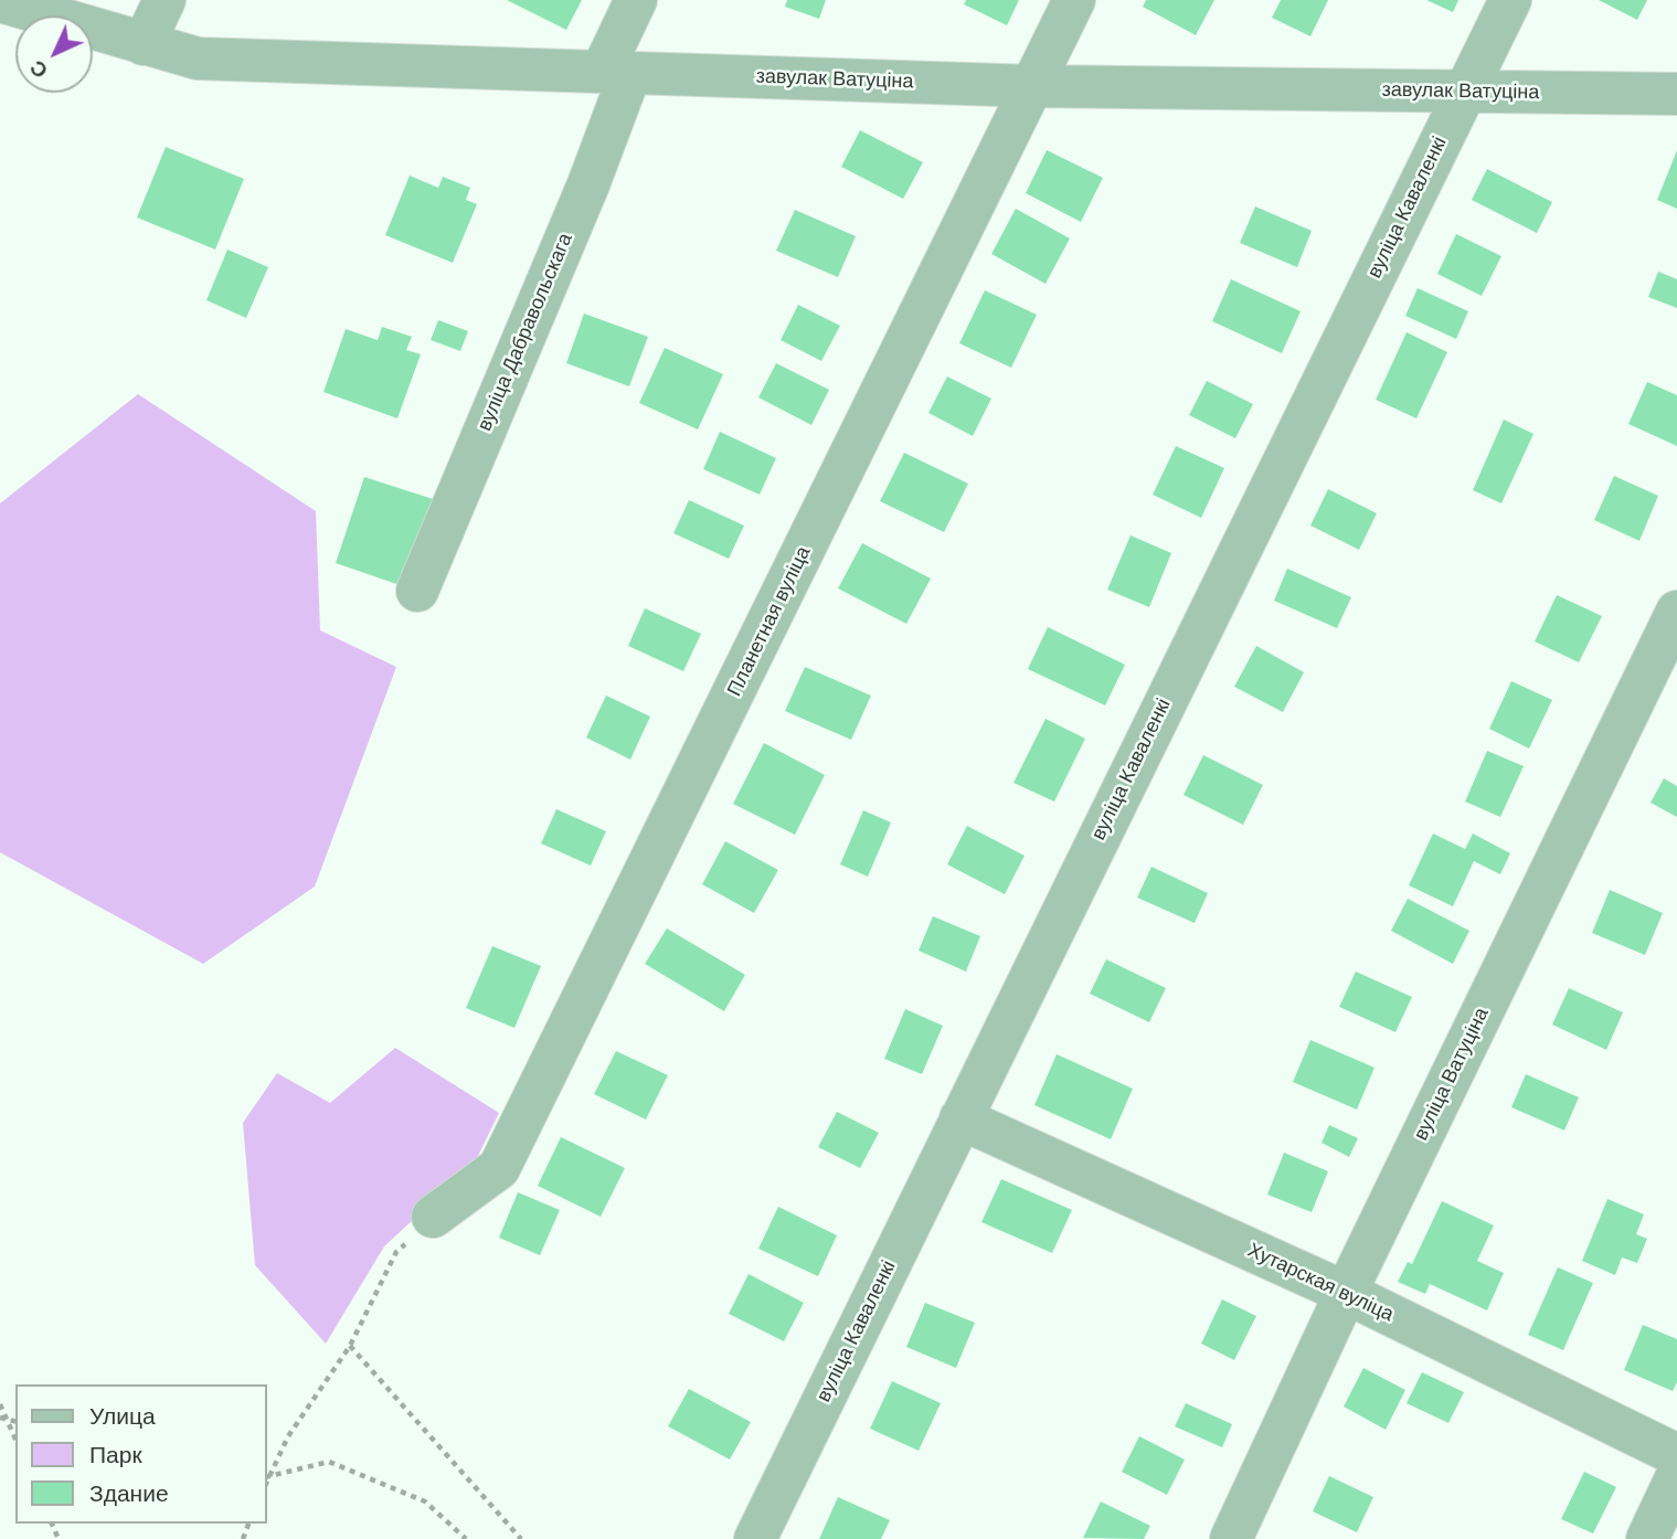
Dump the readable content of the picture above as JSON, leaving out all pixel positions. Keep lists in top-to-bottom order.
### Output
{
  "streets": {
    "street": [
      "завулак Ватуціна",
      "вуліца Каваленкі",
      "вуліца Дабравольскага",
      "Планетная вуліца",
      "вуліца Ватуціна",
      "Хутарская вуліца"
    ]
  },
  "crossings": [
    ["завулак Ватуціна", "вуліца Каваленкі"],
    ["завулак Ватуціна", "вуліца Дабравольскага"],
    ["завулак Ватуціна", "Планетная вуліца"],
    ["вуліца Каваленкі", "Хутарская вуліца"],
    ["вуліца Ватуціна", "Хутарская вуліца"]
  ],
  "legend": ["Улица", "Парк", "Здание"],
  "north": "bottom left"
}
